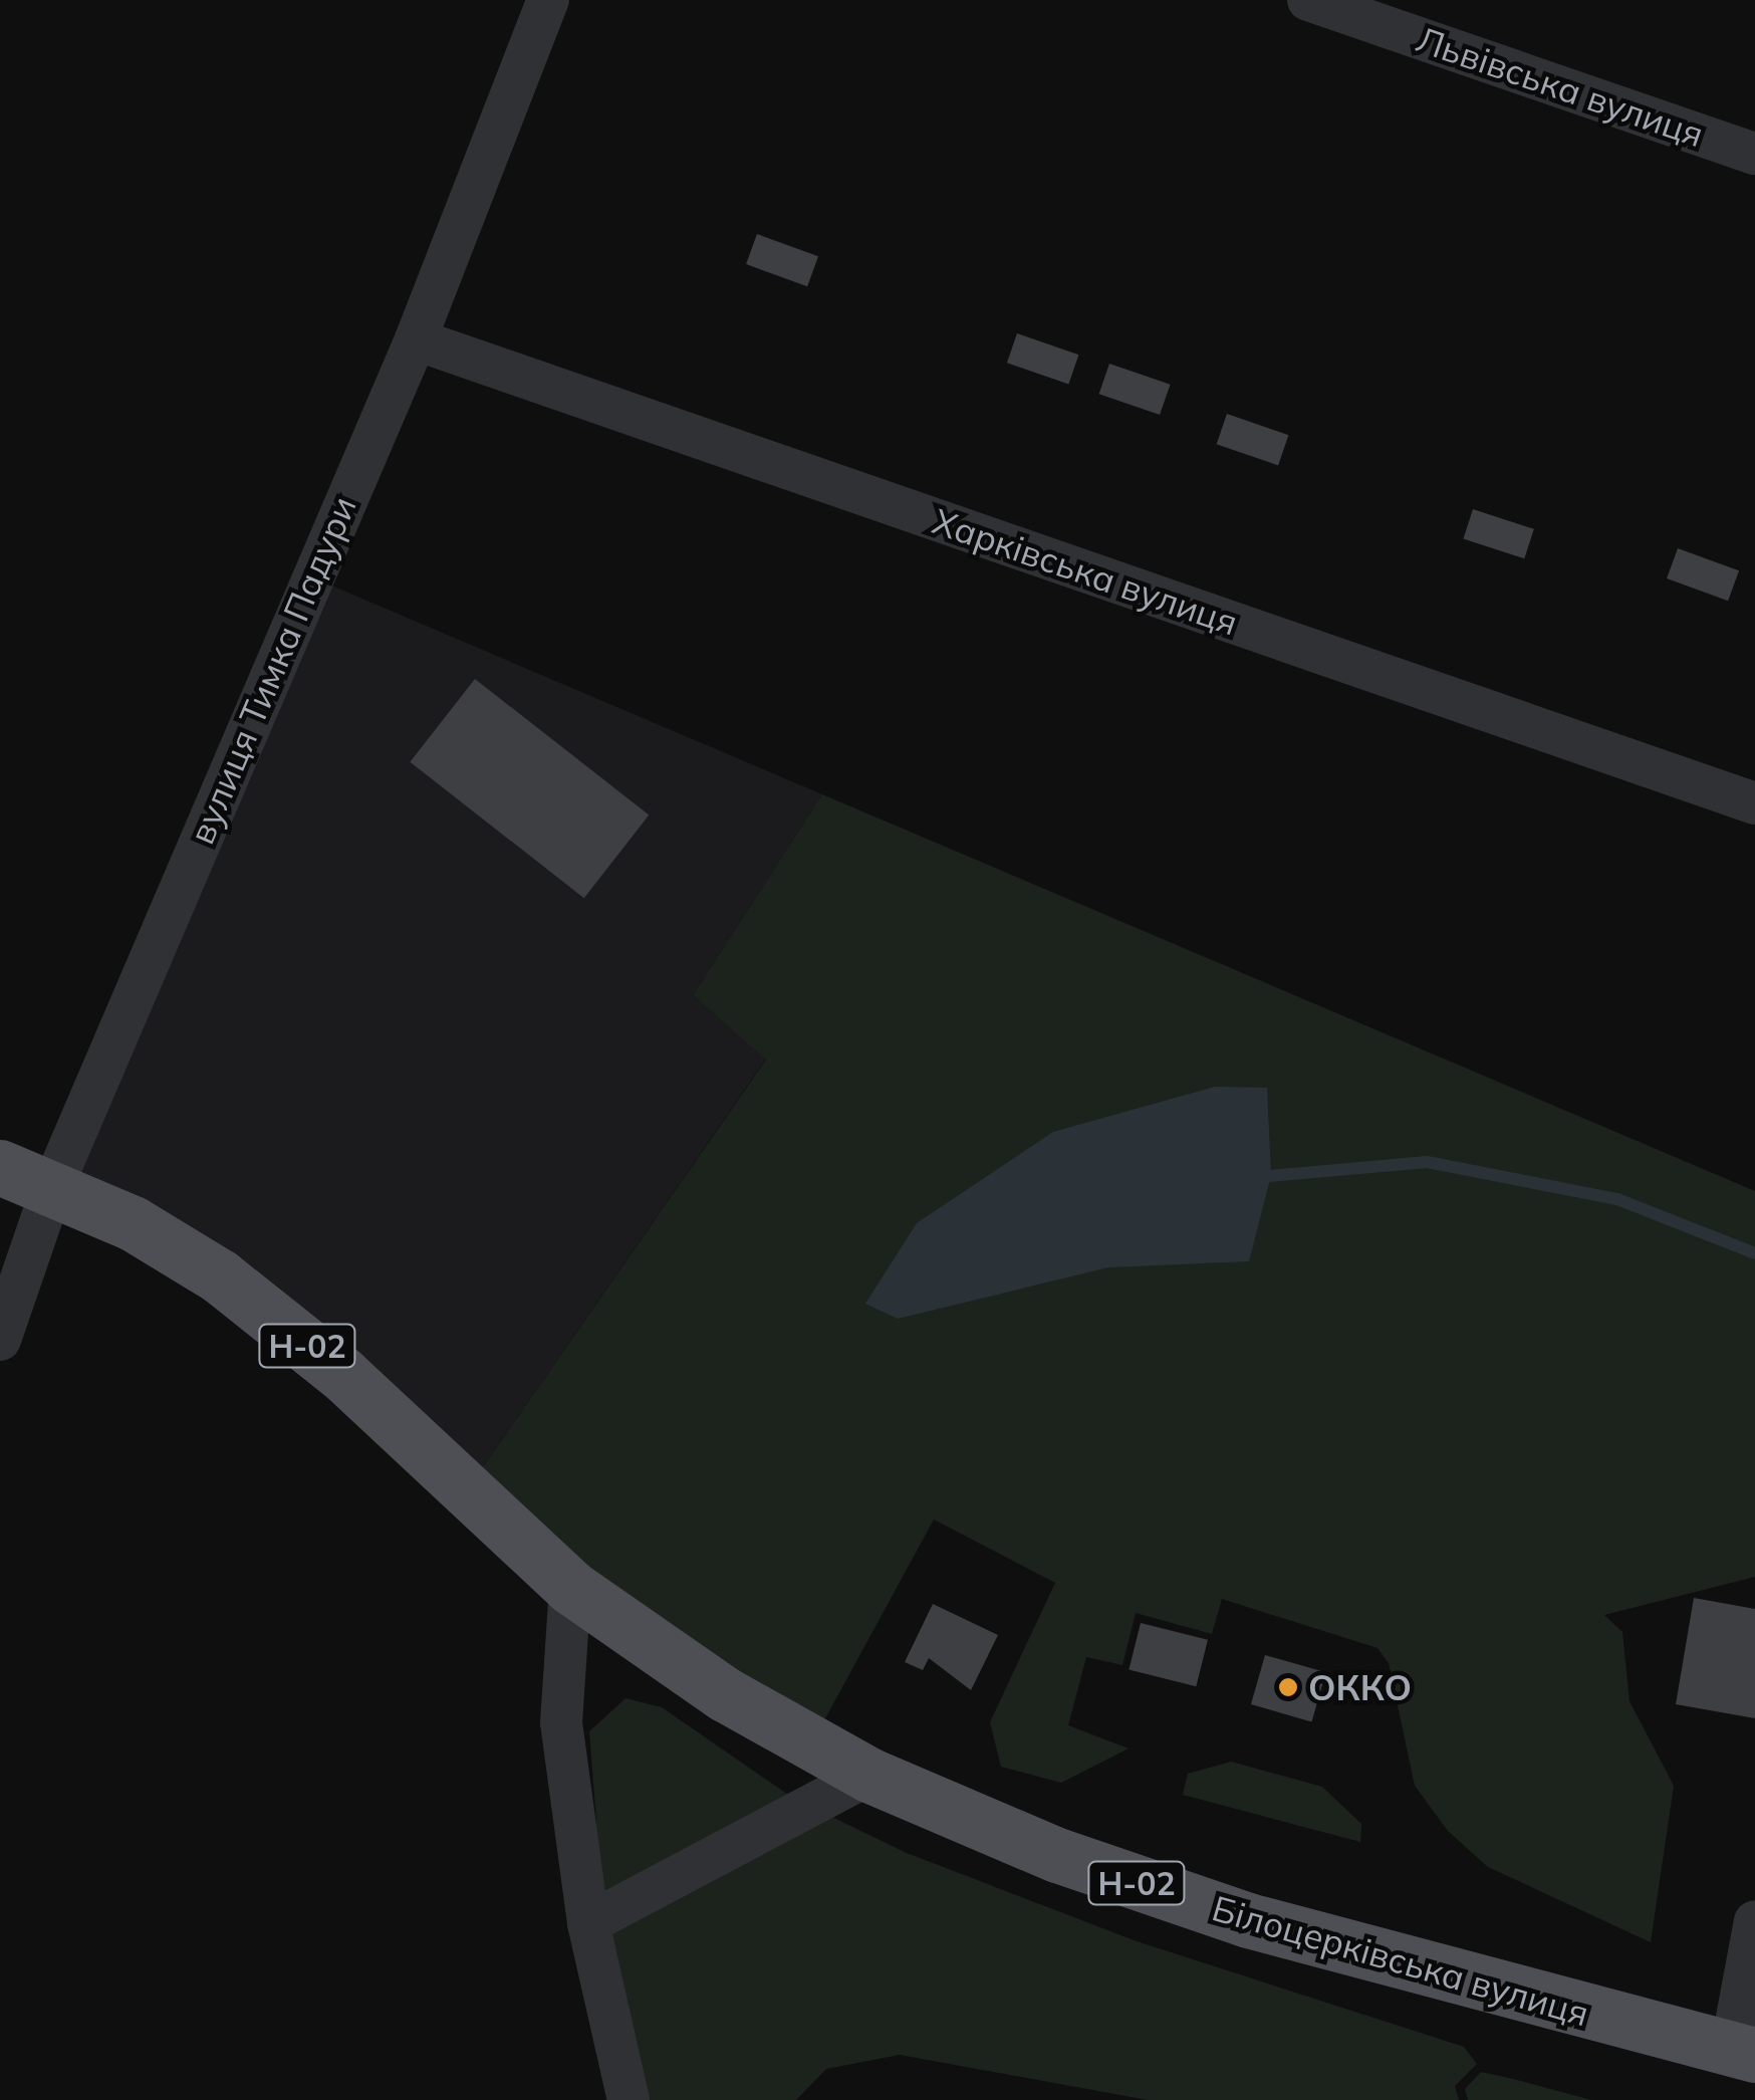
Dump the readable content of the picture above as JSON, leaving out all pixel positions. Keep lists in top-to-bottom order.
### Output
{
  "streets": {
    "main road": ["Н-02", "Білоцерківська вулиця"],
    "street": ["Львівська вулиця", "Харківська вулиця", "вулиця Тимка Падури"]
  },
  "crossings": [
    ["Харківська вулиця", "вулиця Тимка Падури"],
    ["вулиця Тимка Падури", "Білоцерківська вулиця"]
  ],
  "places": ["ОККО"]
}
